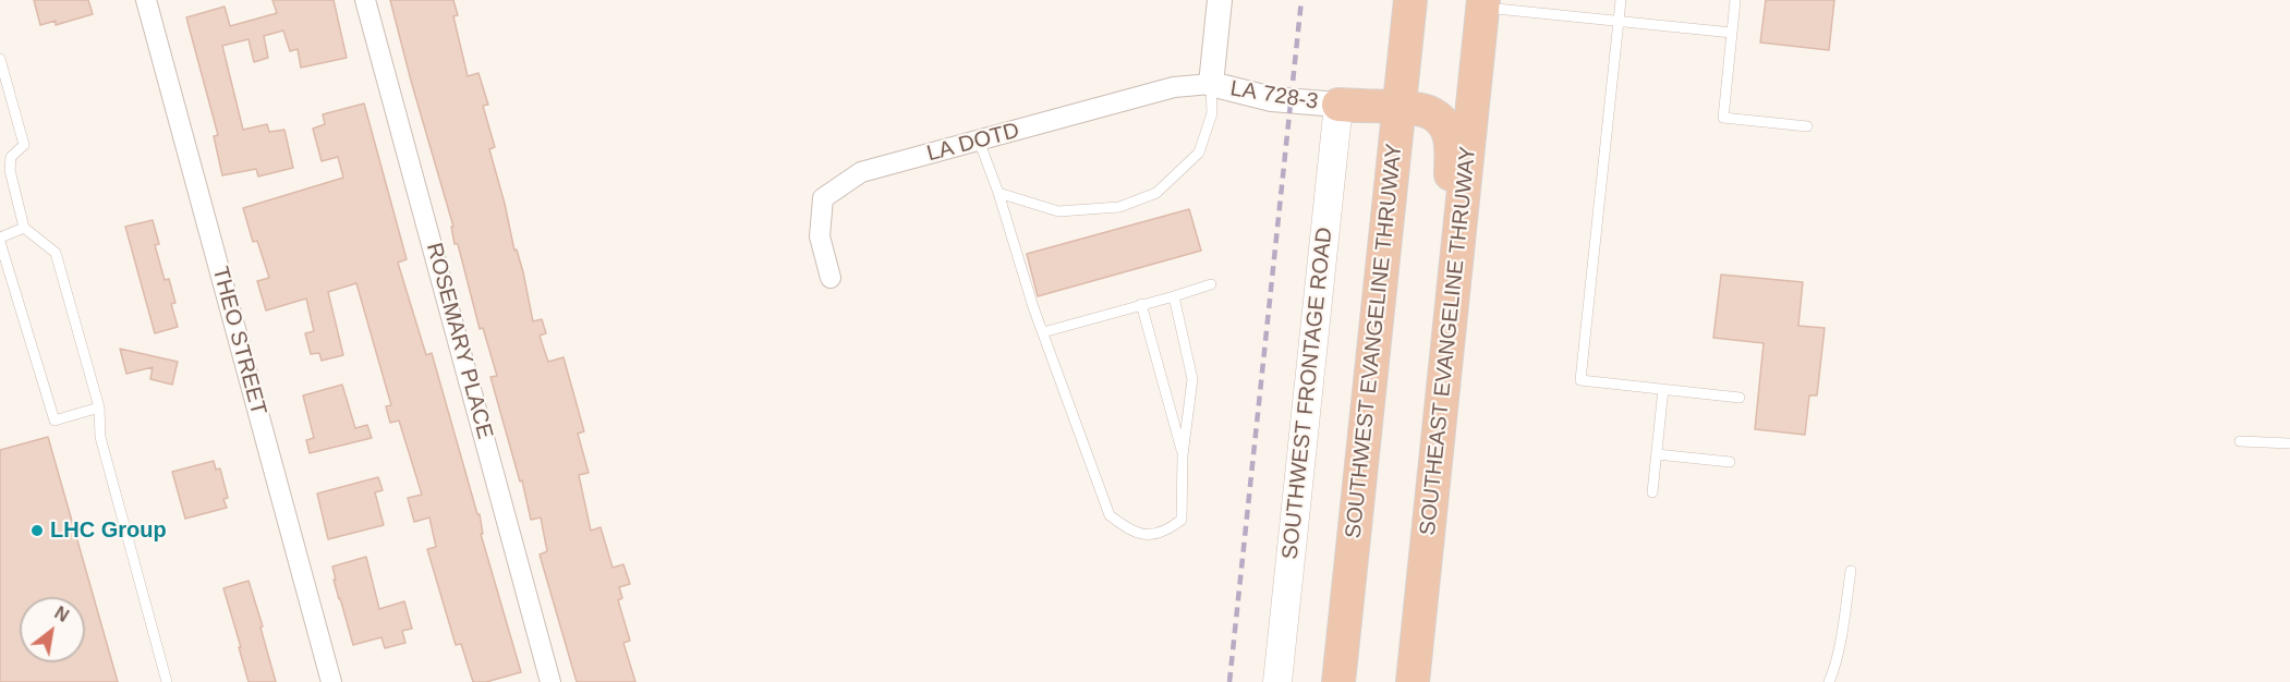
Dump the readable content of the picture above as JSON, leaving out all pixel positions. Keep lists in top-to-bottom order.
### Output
{
  "streets": {
    "highway": ["SOUTHWEST EVANGELINE THRUWAY", "SOUTHEAST EVANGELINE THRUWAY"],
    "main road": ["SOUTHWEST FRONTAGE ROAD"],
    "street": [
      "LA 728-3",
      "LA DOTD",
      "THEO STREET",
      "ROSEMARY PLACE"
    ]
  },
  "crossings": [
    ["LA 728-3", "LA DOTD"],
    ["LA 728-3", "SOUTHWEST FRONTAGE ROAD"]
  ],
  "places": ["LHC Group"],
  "north": "top right"
}
